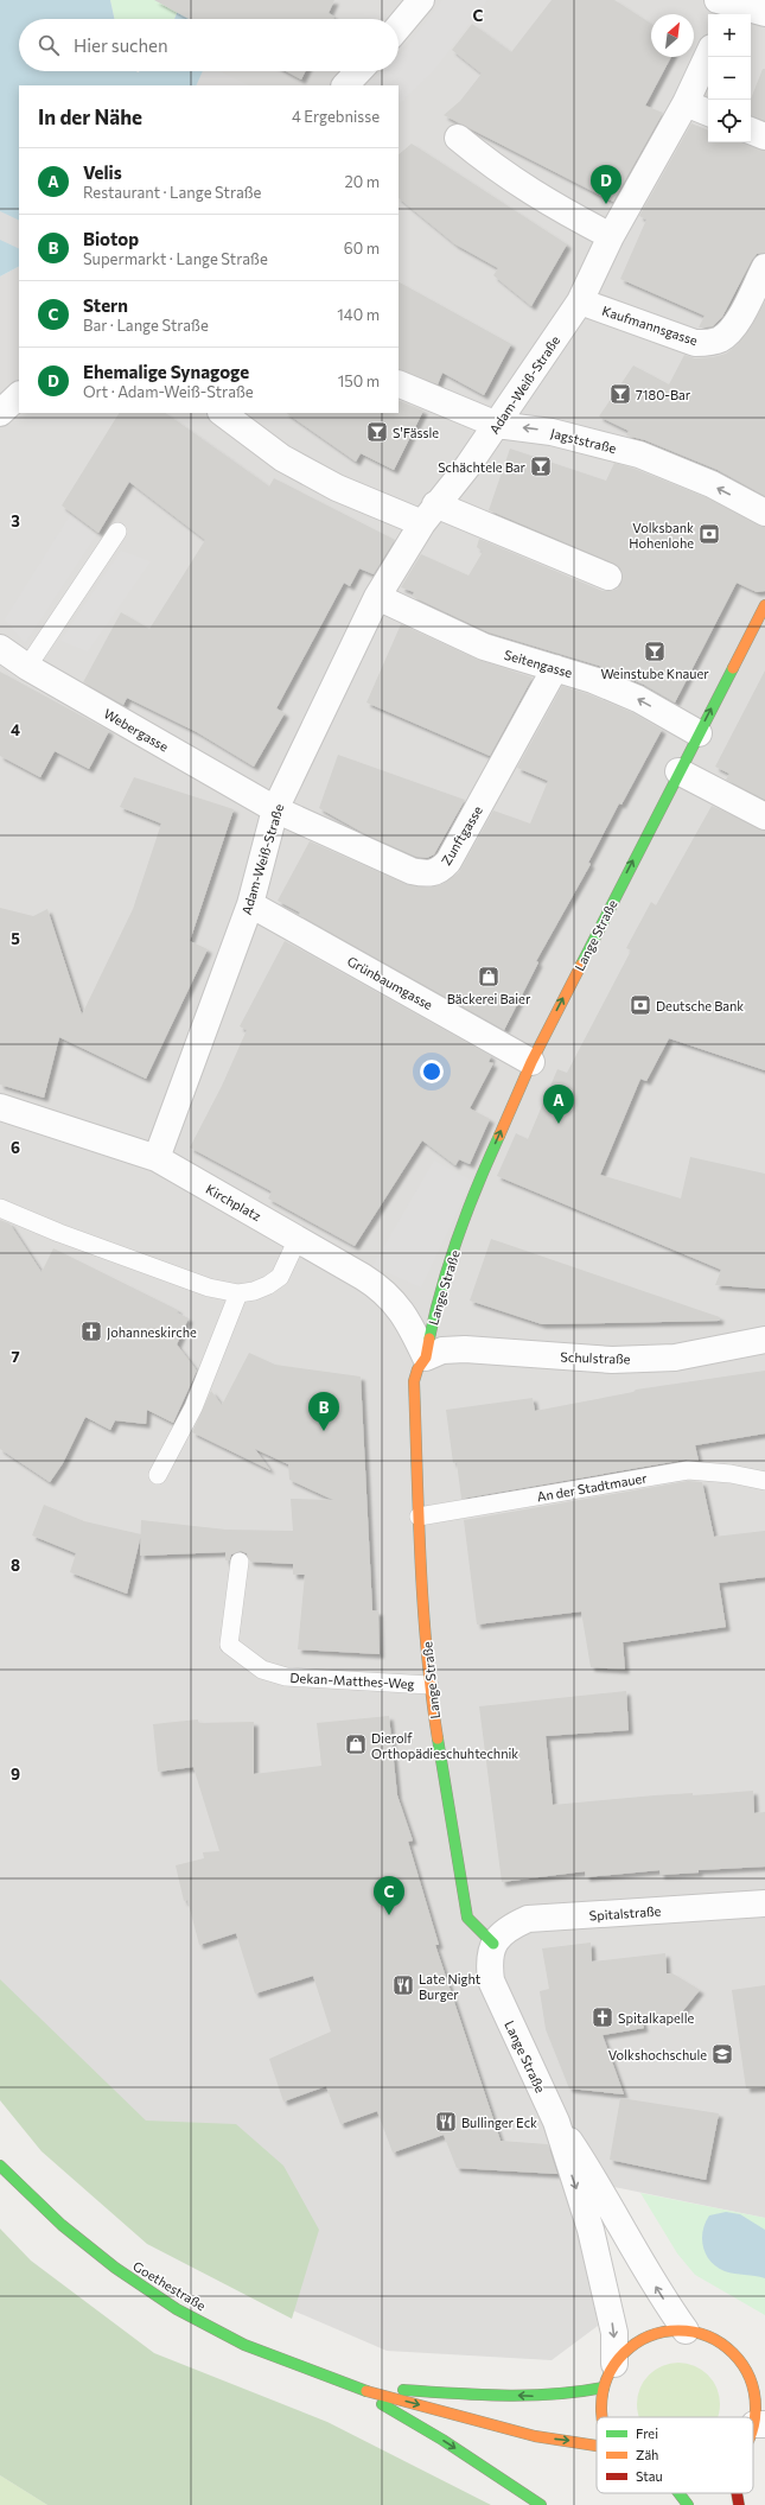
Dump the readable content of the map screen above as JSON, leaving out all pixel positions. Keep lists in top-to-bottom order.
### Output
{
  "streets": {
    "main road": ["Lange Straße", "Goethestraße"],
    "street": [
      "Kaufmannsgasse",
      "Adam-Weiß-Straße",
      "Jagststraße",
      "Seitengasse",
      "Webergasse",
      "Zunftgasse",
      "Grünbaumgasse",
      "Kirchplatz",
      "Schulstraße",
      "Spitalstraße"
    ],
    "lane": ["An der Stadtmauer", "Dekan-Matthes-Weg"]
  },
  "crossings": [
    ["Kaufmannsgasse", "Adam-Weiß-Straße"],
    ["Adam-Weiß-Straße", "Jagststraße"],
    ["Adam-Weiß-Straße", "Seitengasse"],
    ["Adam-Weiß-Straße", "Webergasse"],
    ["Adam-Weiß-Straße", "Zunftgasse"],
    ["Adam-Weiß-Straße", "Grünbaumgasse"],
    ["Adam-Weiß-Straße", "Kirchplatz"],
    ["Seitengasse", "Zunftgasse"],
    ["Seitengasse", "Lange Straße"],
    ["Webergasse", "Zunftgasse"],
    ["Lange Straße", "Grünbaumgasse"],
    ["Lange Straße", "Kirchplatz"],
    ["Lange Straße", "Schulstraße"],
    ["Lange Straße", "An der Stadtmauer"],
    ["Lange Straße", "Dekan-Matthes-Weg"],
    ["Lange Straße", "Spitalstraße"],
    ["Kirchplatz", "Schulstraße"]
  ],
  "one_way": ["Seitengasse"],
  "places": {
    "bar": [
      "7180-Bar",
      "S'Fässle",
      "Schächtele Bar",
      "Weinstube Knauer"
    ],
    "bank": ["Volksbank Hohenlohe", "Deutsche Bank"],
    "shop": ["Bäckerei Baier", "Dierolf Orthopädieschuhtechnik"],
    "church": ["Johanneskirche", "Spitalkapelle"],
    "restaurant": ["Late Night Burger", "Bullinger Eck"],
    "school or university": ["Volkshochschule"]
  },
  "legend": ["Frei", "Zäh", "Stau"],
  "north": "top right",
  "page": {
    "map_buttons": ["+", "−"],
    "search": "Hier suchen",
    "heading": ["In der Nähe", "4 Ergebnisse"],
    "list": [
      {
        "mark": "A",
        "name": "Velis",
        "note": "Restaurant · Lange Straße",
        "value": "20 m"
      },
      {
        "mark": "B",
        "name": "Biotop",
        "note": "Supermarkt · Lange Straße",
        "value": "60 m"
      },
      {
        "mark": "C",
        "name": "Stern",
        "note": "Bar · Lange Straße",
        "value": "140 m"
      },
      {
        "mark": "D",
        "name": "Ehemalige Synagoge",
        "note": "Ort · Adam-Weiß-Straße",
        "value": "150 m"
      }
    ],
    "pins": [
      "D",
      "A",
      "B",
      "C"
    ]
  },
  "grid": {
    "columns": ["C"],
    "rows": [
      "3",
      "4",
      "5",
      "6",
      "7",
      "8",
      "9"
    ]
  }
}
